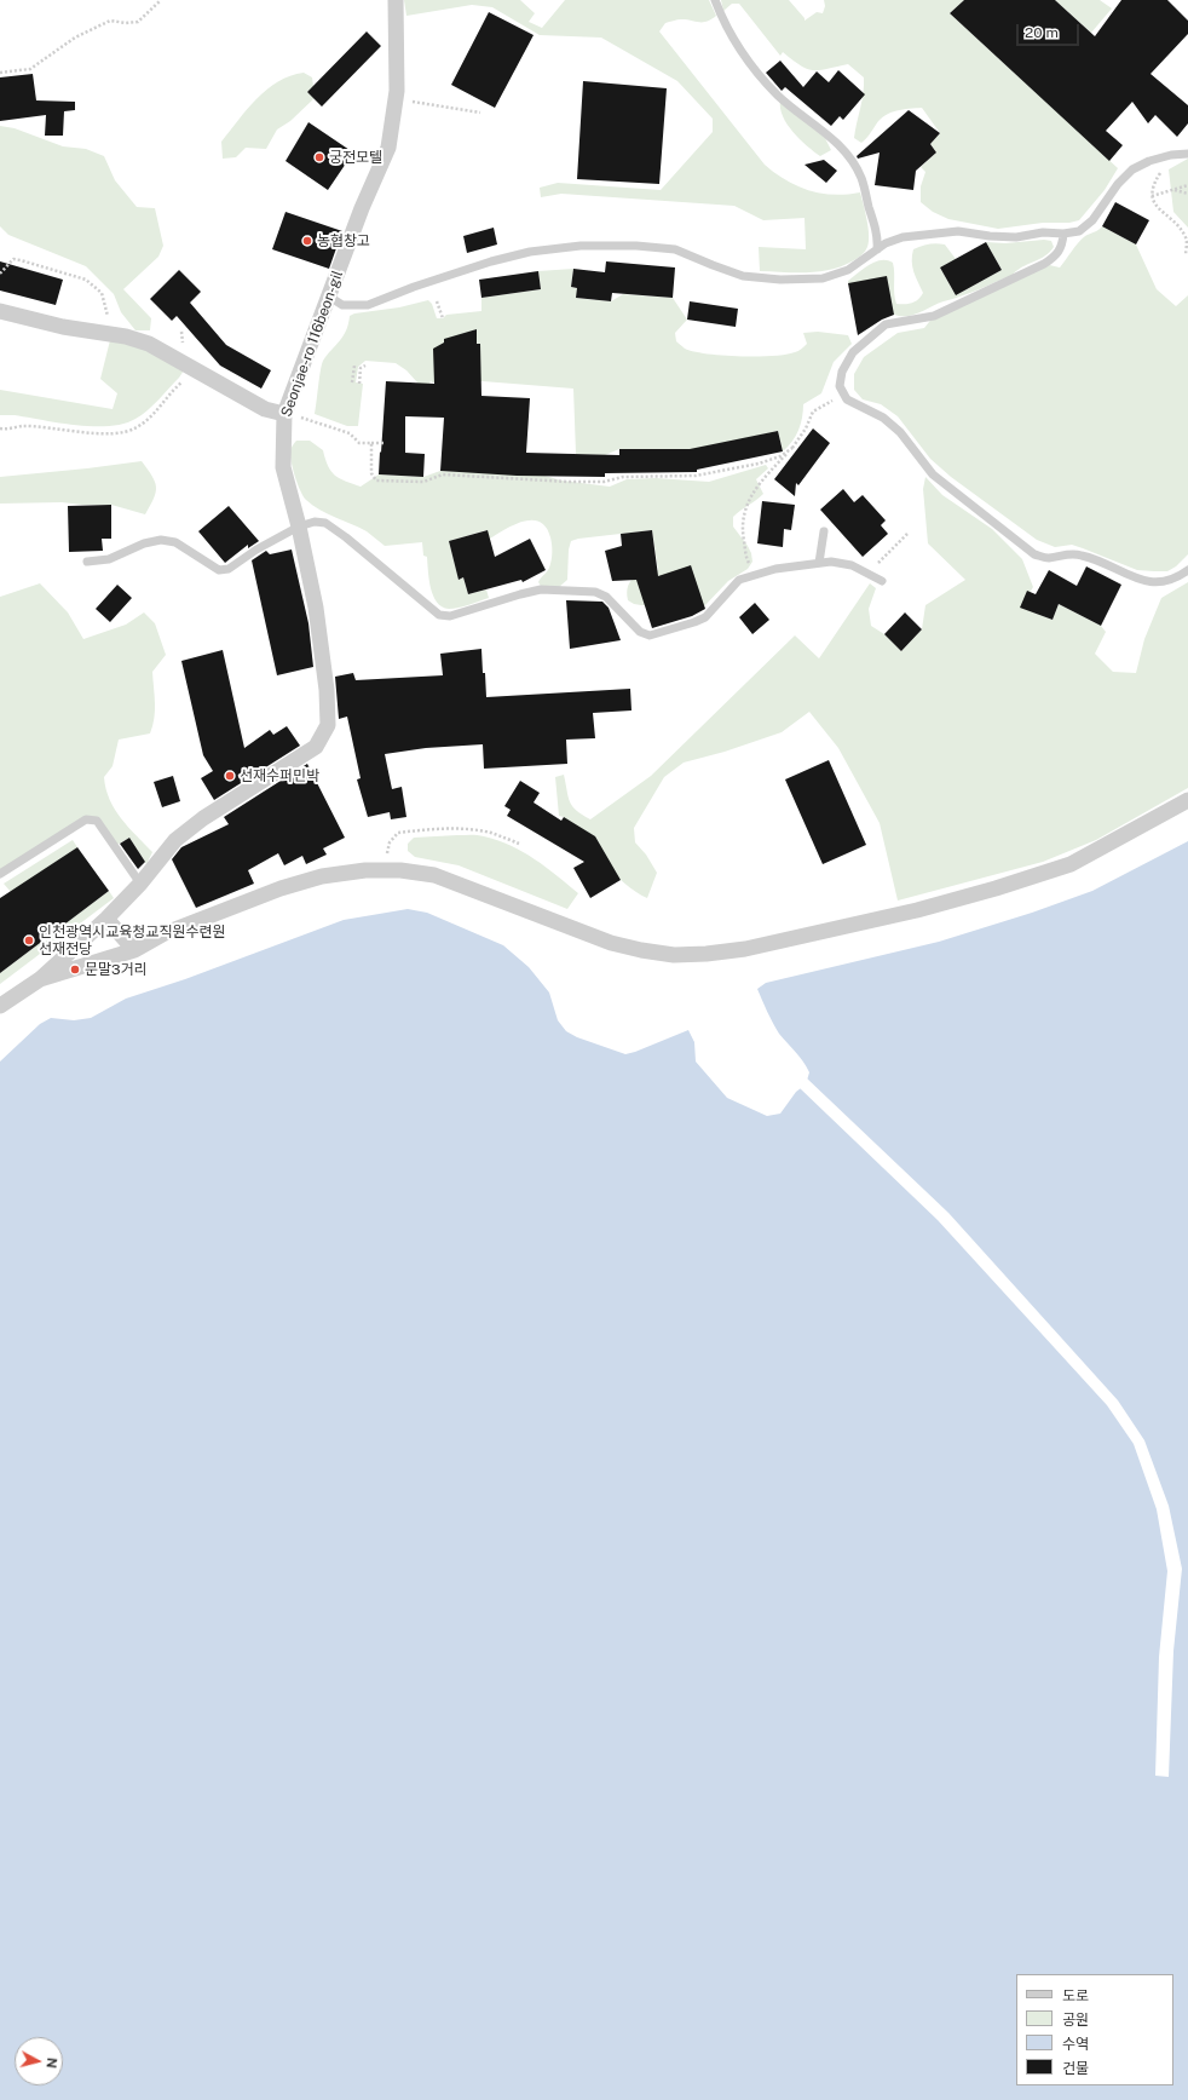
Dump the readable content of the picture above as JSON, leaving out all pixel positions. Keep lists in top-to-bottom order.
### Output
{
  "streets": {
    "street": ["Seonjae-ro 116beon-gil"]
  },
  "places": [
    "궁전모텔",
    "농협창고",
    "선재수퍼민박",
    "인천광역시교육청교직원수련원 선재전당",
    "문말3거리"
  ],
  "legend": [
    "도로",
    "공원",
    "수역",
    "건물"
  ],
  "scale_bar": "20 m",
  "north": "right"
}
